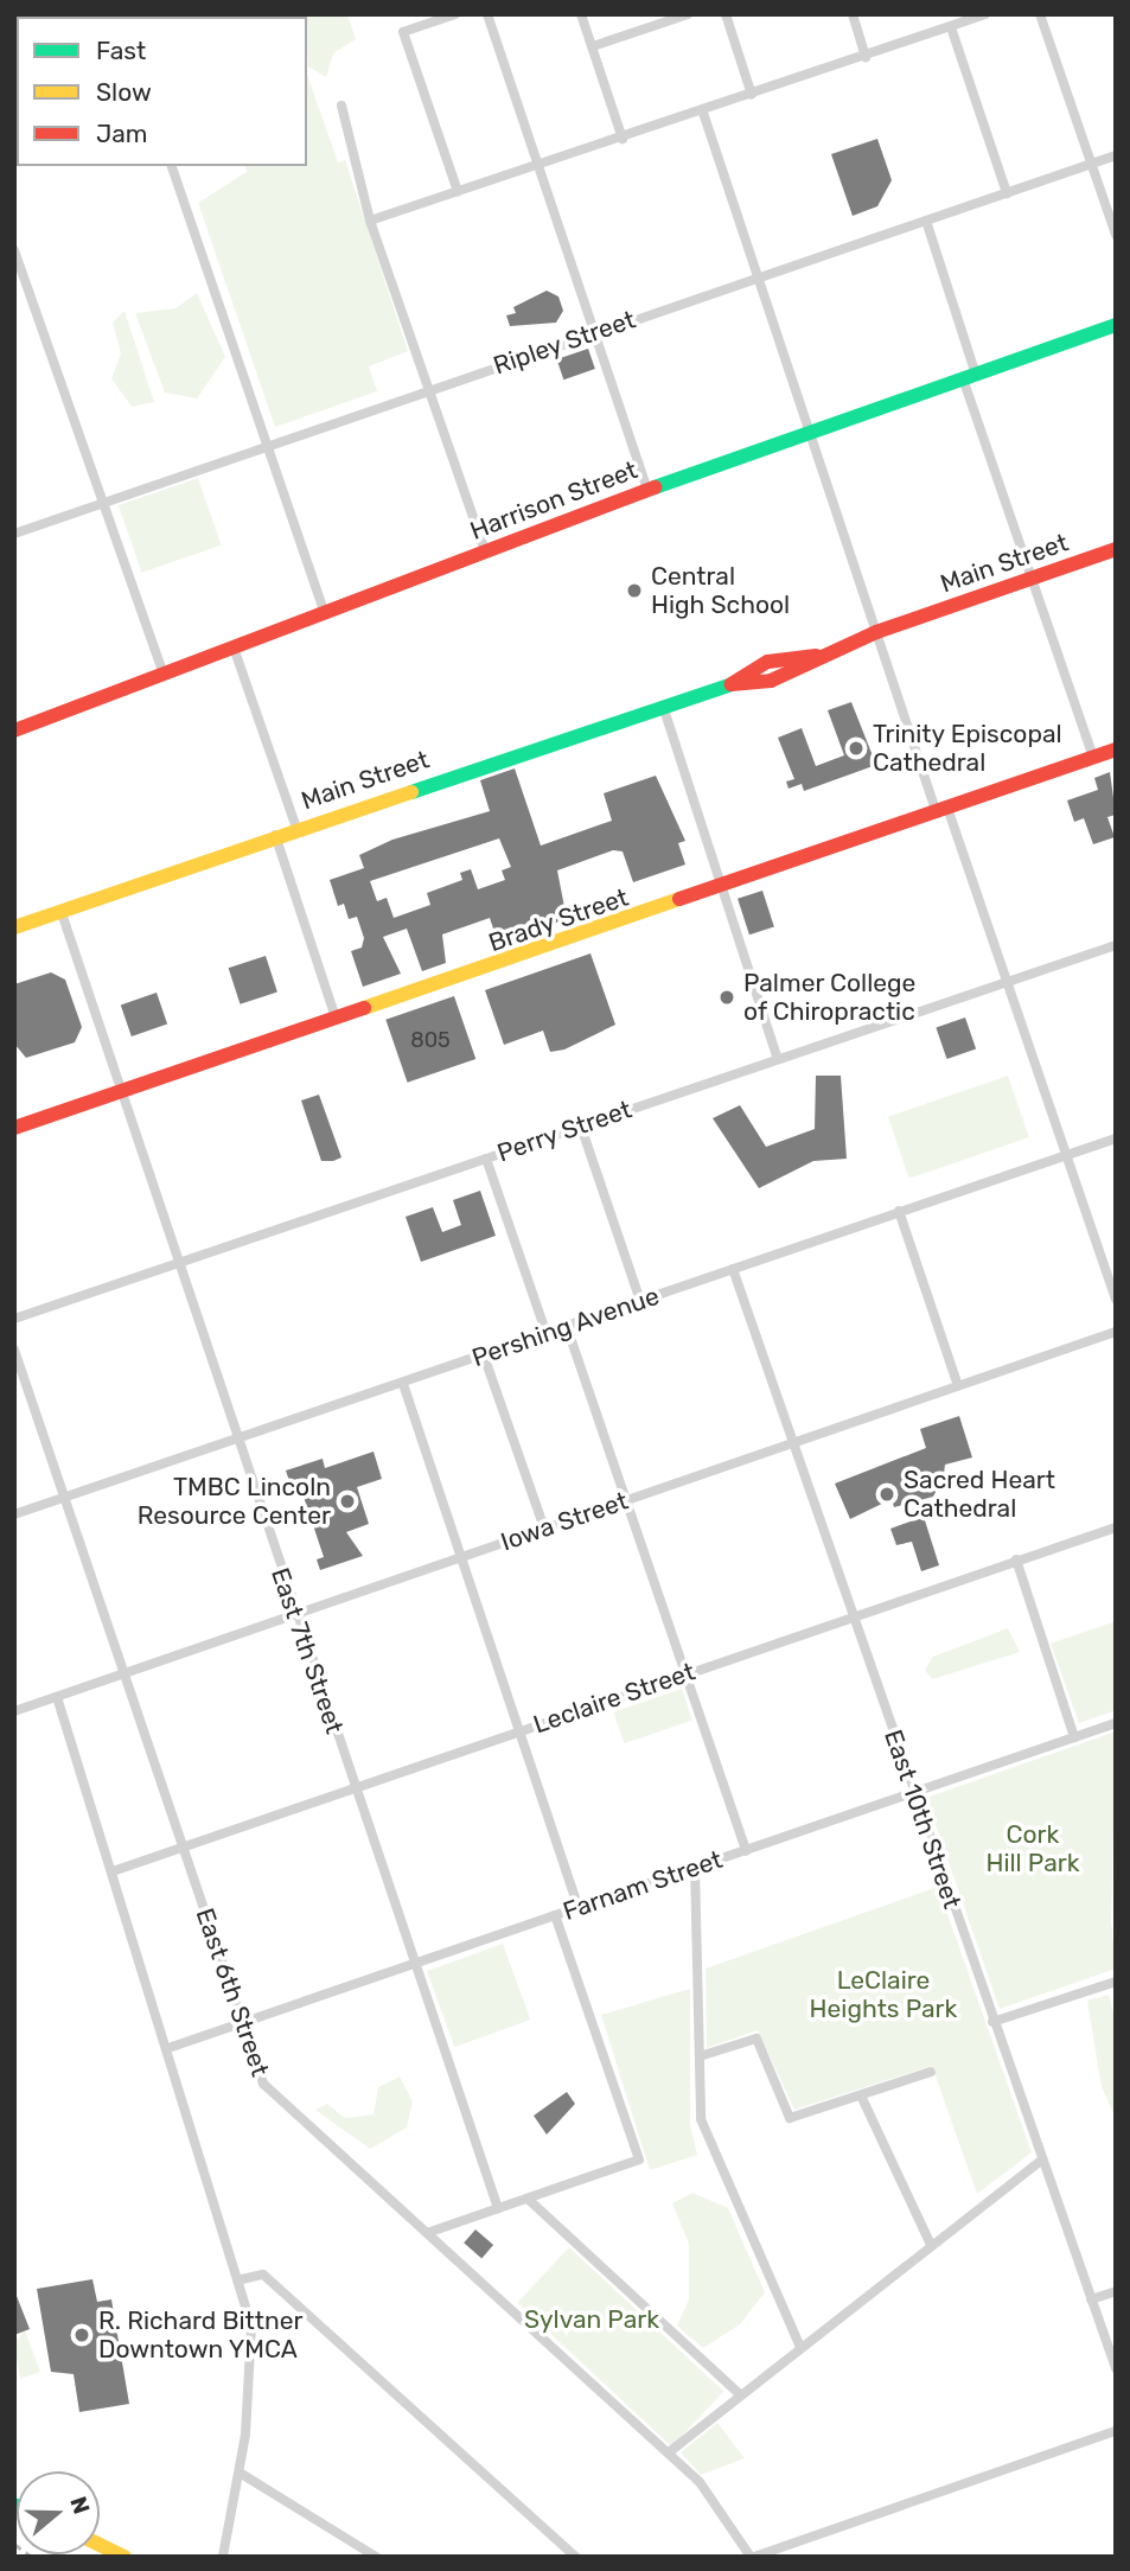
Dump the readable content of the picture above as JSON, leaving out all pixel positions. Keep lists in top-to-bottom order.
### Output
{
  "streets": {
    "main road": ["Harrison Street", "Main Street", "Brady Street"],
    "street": [
      "Ripley Street",
      "Perry Street",
      "Pershing Avenue",
      "Iowa Street",
      "East 7th Street",
      "Leclaire Street",
      "East 10th Street",
      "Farnam Street",
      "East 6th Street"
    ]
  },
  "crossings": [
    ["Main Street", "East 7th Street"],
    ["Brady Street", "East 7th Street"],
    ["Perry Street", "East 7th Street"],
    ["Pershing Avenue", "East 7th Street"],
    ["Pershing Avenue", "East 10th Street"],
    ["Pershing Avenue", "East 6th Street"],
    ["Iowa Street", "East 7th Street"],
    ["Iowa Street", "East 10th Street"],
    ["Iowa Street", "East 6th Street"],
    ["East 7th Street", "Leclaire Street"],
    ["East 7th Street", "Farnam Street"],
    ["Leclaire Street", "East 10th Street"],
    ["Leclaire Street", "East 6th Street"],
    ["East 10th Street", "Farnam Street"],
    ["Farnam Street", "East 6th Street"]
  ],
  "parks": ["Cork Hill Park", "LeClaire Heights Park", "Sylvan Park"],
  "places": [
    "Central High School",
    "Trinity Episcopal Cathedral",
    "Palmer College of Chiropractic",
    "Sacred Heart Cathedral",
    "TMBC Lincoln Resource Center",
    "R. Richard Bittner Downtown YMCA"
  ],
  "house_numbers": ["805"],
  "legend": ["Fast", "Slow", "Jam"],
  "north": "right"
}
